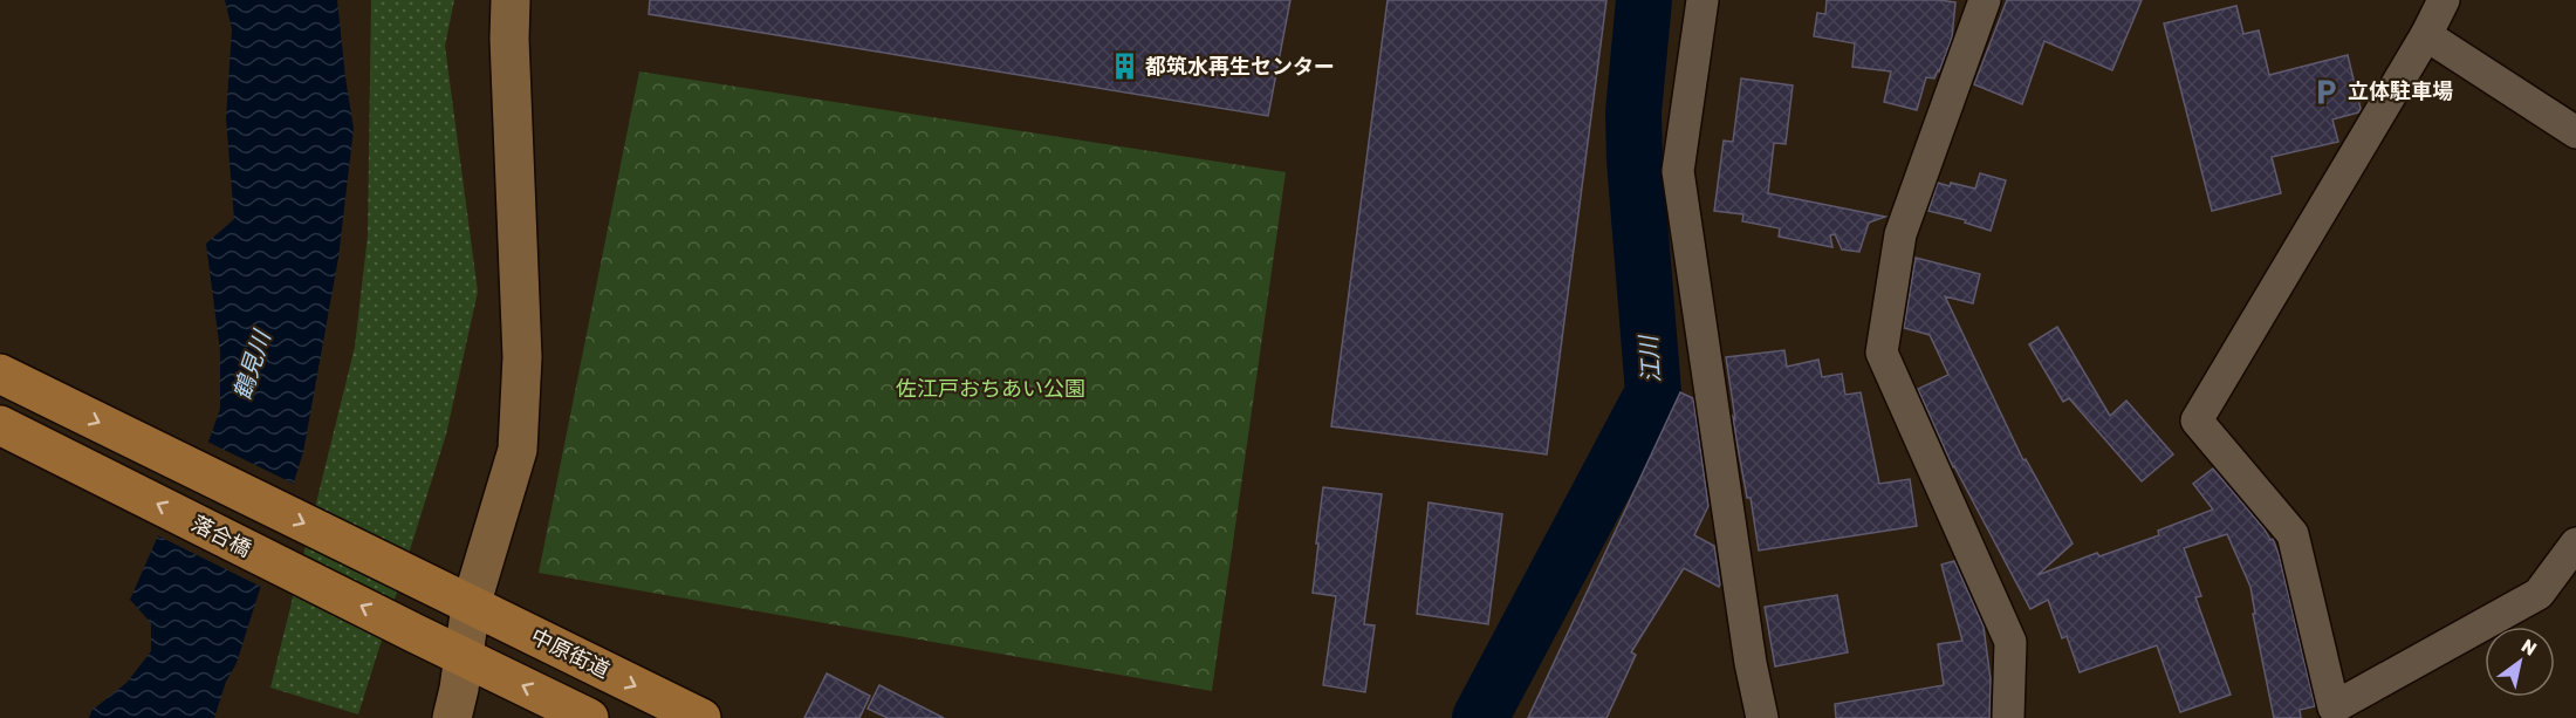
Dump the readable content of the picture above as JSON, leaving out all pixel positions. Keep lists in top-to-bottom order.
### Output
{
  "streets": {
    "main road": ["落合橋", "中原街道"]
  },
  "water": ["江川", "鶴見川"],
  "parks": ["佐江戸おちあい公園"],
  "places": {
    "building": ["都筑水再生センター"],
    "parking": ["立体駐車場"]
  },
  "north": "top right"
}
